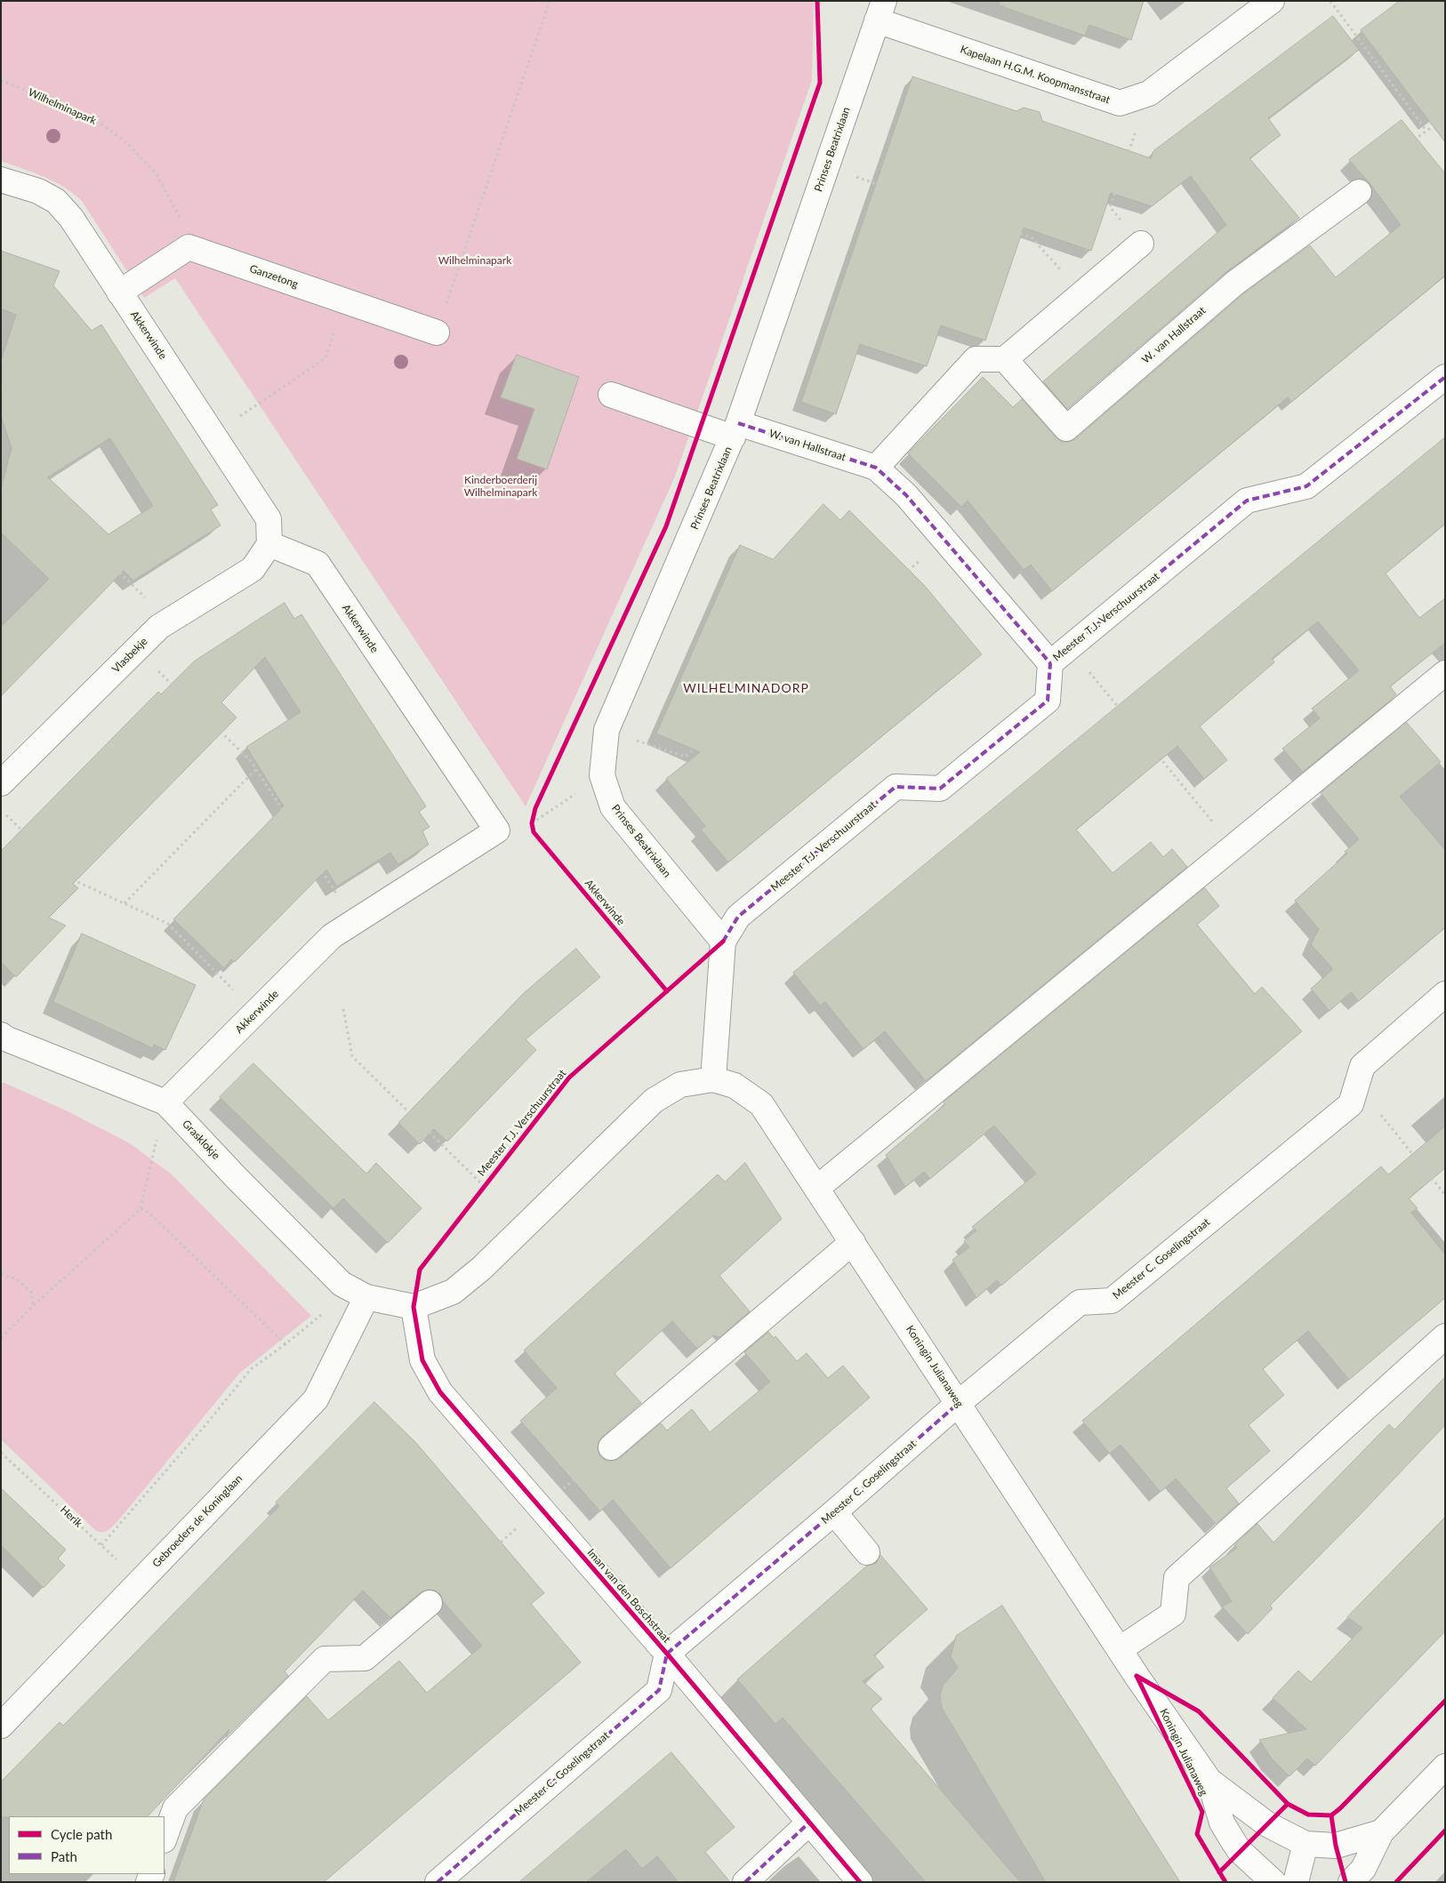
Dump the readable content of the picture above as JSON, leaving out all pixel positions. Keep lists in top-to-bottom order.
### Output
{
  "streets": {
    "street": [
      "Kapelaan H.G.M. Koopmansstraat",
      "Prinses Beatrixlaan",
      "Ganzetong",
      "Akkerwinde",
      "W. van Hallstraat",
      "Meester T.J. Verschuurstraat",
      "Vlasbekje",
      "Grasklokje",
      "Meester C. Goselingstraat",
      "Koningin Julianaweg",
      "Gebroeders de Koninglaan",
      "Iman van den Boschstraat"
    ],
    "path": ["Wilhelminapark", "Herik"]
  },
  "crossings": [
    ["Kapelaan H.G.M. Koopmansstraat", "Prinses Beatrixlaan"],
    ["Wilhelminapark", "Ganzetong"],
    ["Prinses Beatrixlaan", "W. van Hallstraat"],
    ["Prinses Beatrixlaan", "Meester T.J. Verschuurstraat"],
    ["Akkerwinde", "Vlasbekje"],
    ["Akkerwinde", "Grasklokje"],
    ["W. van Hallstraat", "Meester T.J. Verschuurstraat"],
    ["Meester T.J. Verschuurstraat", "Koningin Julianaweg"],
    ["Grasklokje", "Gebroeders de Koninglaan"],
    ["Meester C. Goselingstraat", "Koningin Julianaweg"],
    ["Meester C. Goselingstraat", "Iman van den Boschstraat"],
    ["Herik", "Gebroeders de Koninglaan"]
  ],
  "districts": ["WILHELMINADORP"],
  "parks": ["Wilhelminapark", "Kinderboerderij Wilhelminapark"],
  "legend": ["Cycle path", "Path"]
}
